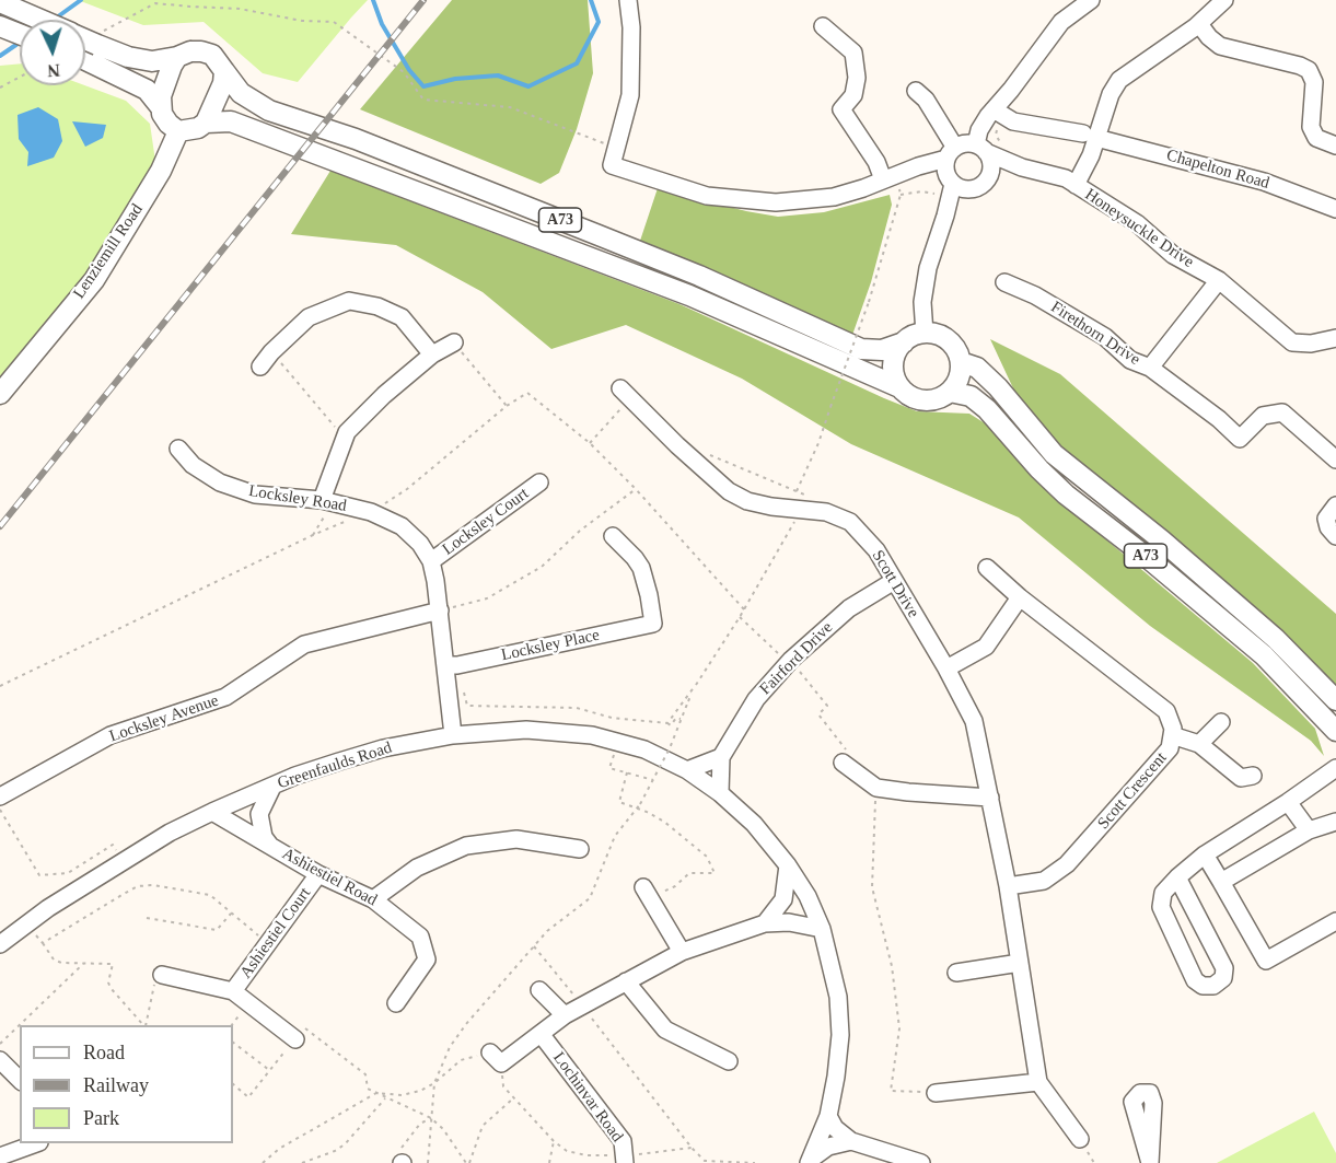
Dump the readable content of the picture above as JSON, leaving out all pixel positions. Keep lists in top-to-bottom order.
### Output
{
  "streets": {
    "main road": ["A73", "Lenziemill Road"],
    "street": [
      "Chapelton Road",
      "Honeysuckle Drive",
      "Firethorn Drive",
      "Locksley Road",
      "Locksley Court",
      "Scott Drive",
      "Locksley Place",
      "Fairford Drive",
      "Locksley Avenue",
      "Greenfaulds Road",
      "Scott Crescent",
      "Ashiestiel Road",
      "Ashiestiel Court",
      "Lochinvar Road"
    ]
  },
  "crossings": [
    ["A73", "Lenziemill Road"],
    ["Locksley Road", "Locksley Court"],
    ["Locksley Road", "Locksley Place"],
    ["Locksley Road", "Locksley Avenue"],
    ["Locksley Road", "Greenfaulds Road"],
    ["Scott Drive", "Fairford Drive"],
    ["Scott Drive", "Scott Crescent"],
    ["Fairford Drive", "Greenfaulds Road"],
    ["Greenfaulds Road", "Ashiestiel Road"],
    ["Ashiestiel Road", "Ashiestiel Court"]
  ],
  "legend": ["Road", "Railway", "Park"],
  "north": "bottom"
}
